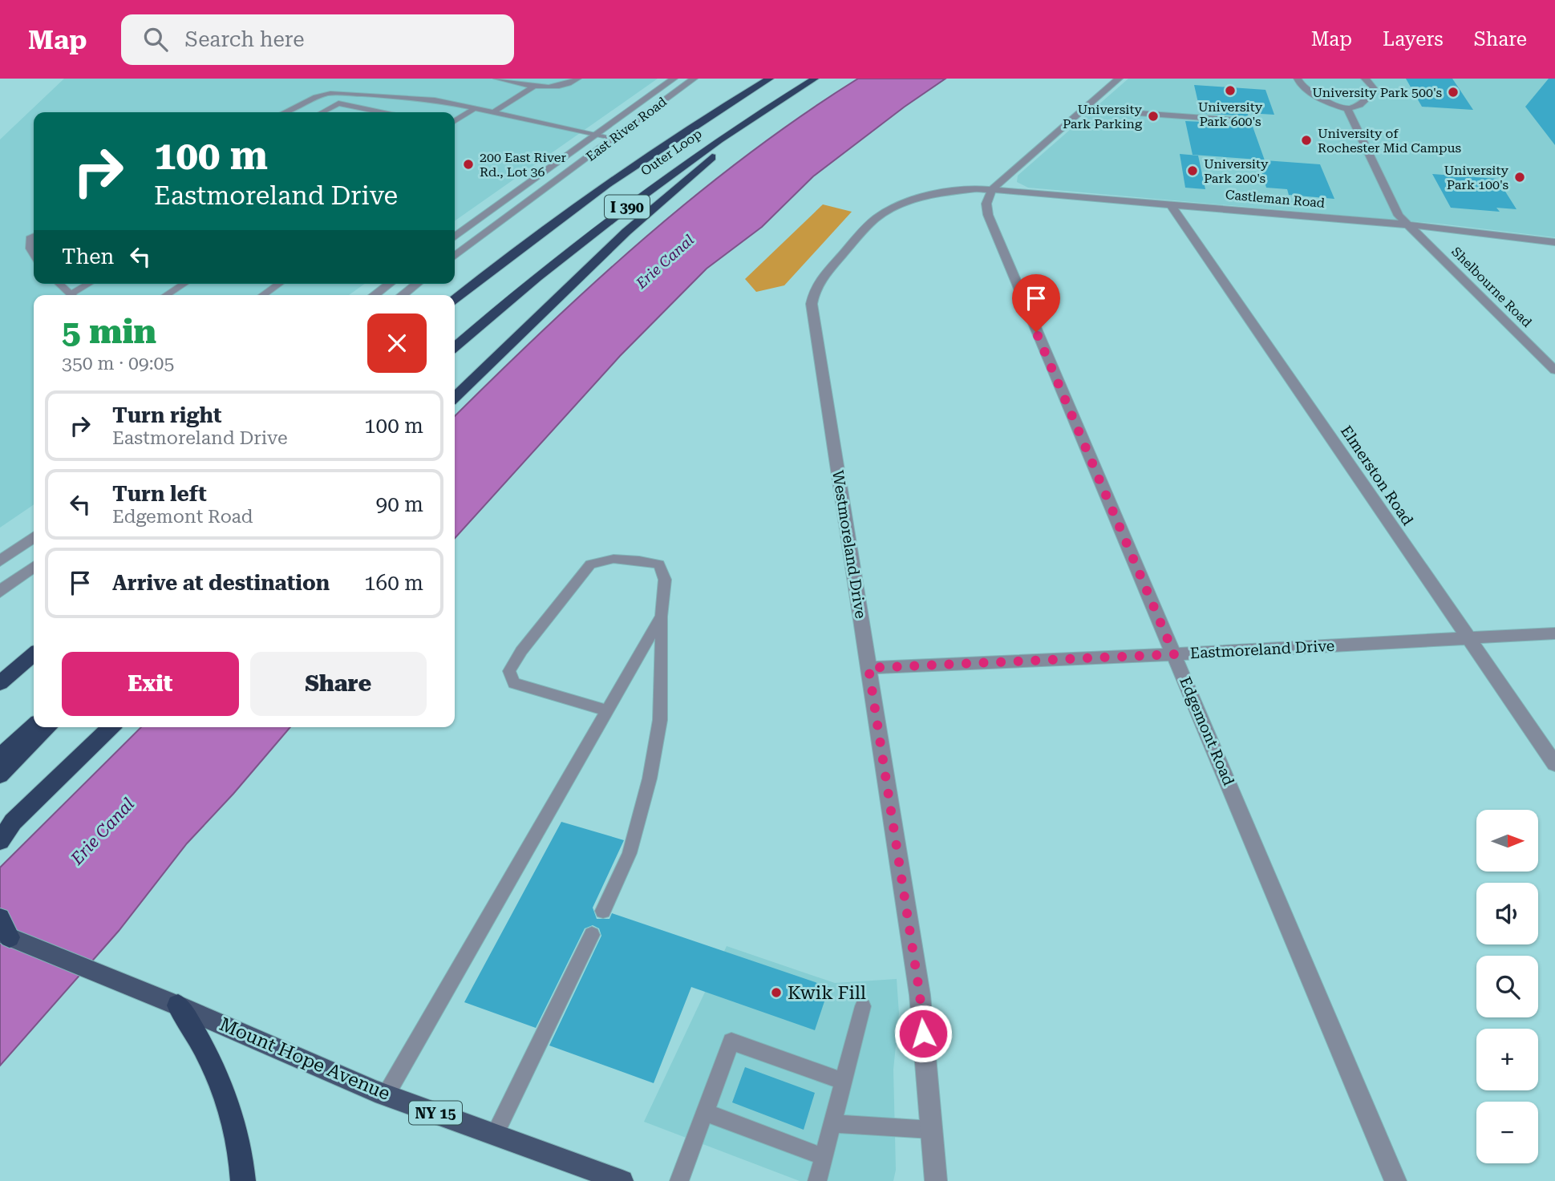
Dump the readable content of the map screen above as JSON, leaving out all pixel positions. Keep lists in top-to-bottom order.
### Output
{
  "streets": {
    "highway": ["Outer Loop", "I 390"],
    "main road": ["Mount Hope Avenue", "NY 15"],
    "street": [
      "East River Road",
      "Castleman Road",
      "Shelbourne Road",
      "Elmerston Road",
      "Westmoreland Drive",
      "Eastmoreland Drive",
      "Edgemont Road"
    ]
  },
  "crossings": [
    ["Castleman Road", "Shelbourne Road"],
    ["Castleman Road", "Elmerston Road"],
    ["Castleman Road", "Westmoreland Drive"],
    ["Castleman Road", "Edgemont Road"],
    ["Elmerston Road", "Eastmoreland Drive"],
    ["Westmoreland Drive", "Eastmoreland Drive"],
    ["Westmoreland Drive", "Edgemont Road"],
    ["Eastmoreland Drive", "Edgemont Road"],
    ["Mount Hope Avenue", "NY 15"]
  ],
  "water": ["Erie Canal"],
  "places": [
    "University Park 600's",
    "University Park 500's",
    "University Park Parking",
    "University of Rochester Mid Campus",
    "200 East River Rd., Lot 36",
    "University Park 200's",
    "University Park 100's",
    "Kwik Fill"
  ],
  "north": "right",
  "page": {
    "header": "Map",
    "search": "Search here",
    "nav": ["Map", "Layers", "Share"],
    "turn": ["100 m", "Eastmoreland Drive"],
    "then": "Then",
    "heading": ["5 min", "350 m · 09:05"],
    "list": [
      {
        "name": "Turn right",
        "note": "Eastmoreland Drive",
        "value": "100 m"
      },
      {
        "name": "Turn left",
        "note": "Edgemont Road",
        "value": "90 m"
      },
      {
        "name": "Arrive at destination",
        "value": "160 m"
      }
    ],
    "buttons": ["Exit", "Share"],
    "map_buttons": ["+", "−"]
  }
}
